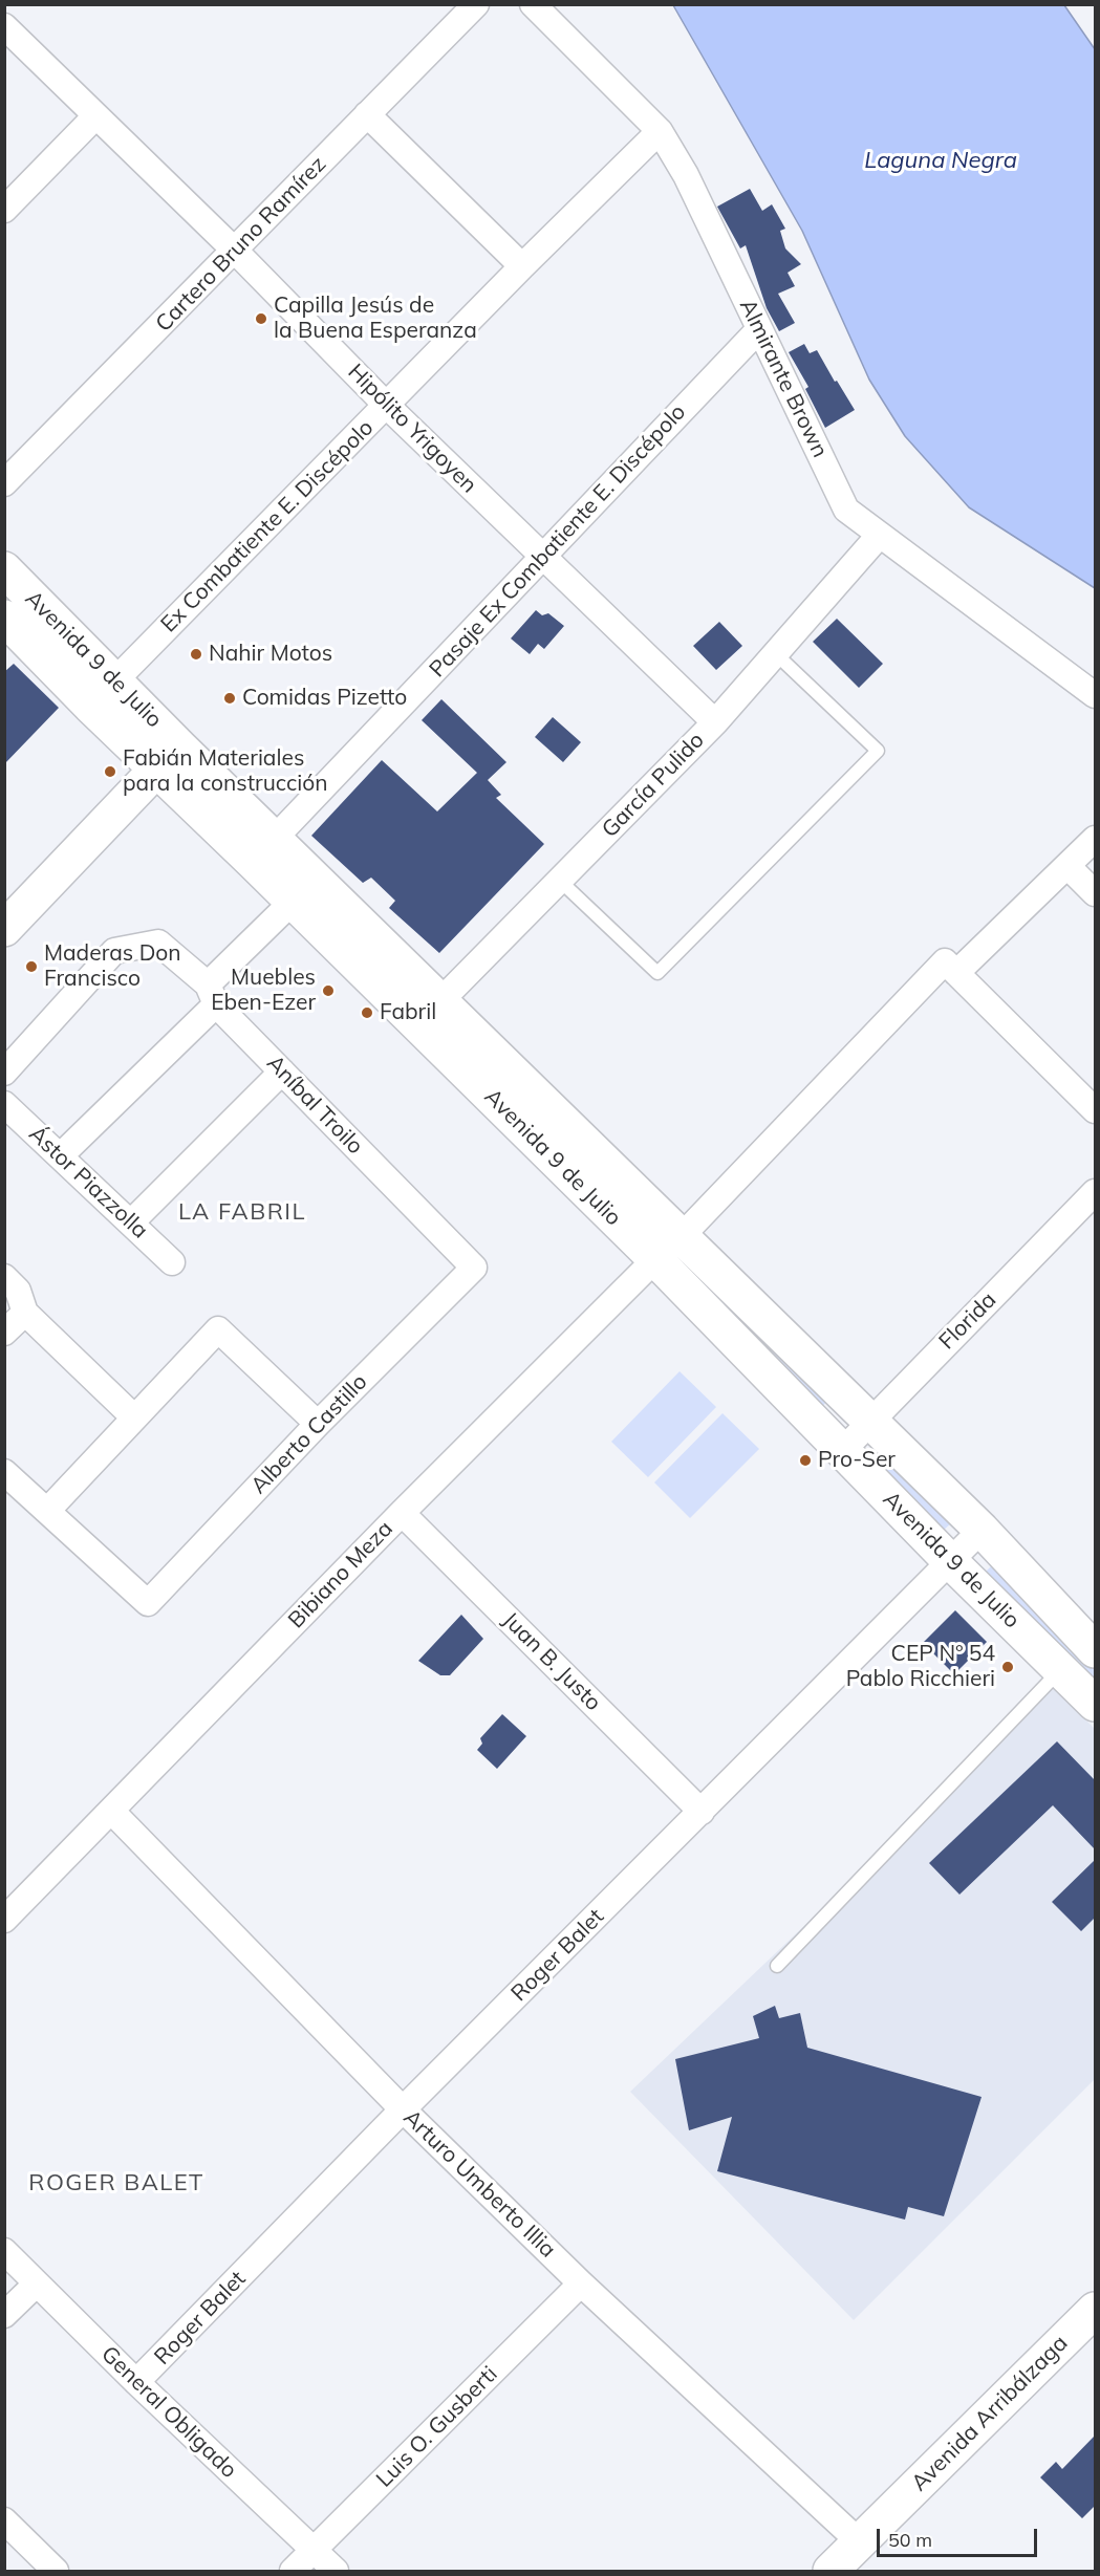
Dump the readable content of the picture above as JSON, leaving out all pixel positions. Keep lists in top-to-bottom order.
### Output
{
  "streets": {
    "main road": ["Avenida 9 de Julio", "Avenida Arribálzaga"],
    "street": [
      "Cartero Bruno Ramírez",
      "Almirante Brown",
      "Hipólito Yrigoyen",
      "Ex Combatiente E. Discépolo",
      "Pasaje Ex Combatiente E. Discépolo",
      "García Pulido",
      "Aníbal Troilo",
      "Ástor Piazzolla",
      "Florida",
      "Alberto Castillo",
      "Bibiano Meza",
      "Juan B. Justo",
      "Roger Balet",
      "Arturo Umberto Illia",
      "General Obligado",
      "Luis O. Gusberti"
    ]
  },
  "crossings": [
    ["Cartero Bruno Ramírez", "Hipólito Yrigoyen"],
    ["Almirante Brown", "Ex Combatiente E. Discépolo"],
    ["Almirante Brown", "Pasaje Ex Combatiente E. Discépolo"],
    ["Almirante Brown", "García Pulido"],
    ["Hipólito Yrigoyen", "Ex Combatiente E. Discépolo"],
    ["Hipólito Yrigoyen", "Pasaje Ex Combatiente E. Discépolo"],
    ["Hipólito Yrigoyen", "García Pulido"],
    ["Ex Combatiente E. Discépolo", "Avenida 9 de Julio"],
    ["Pasaje Ex Combatiente E. Discépolo", "Avenida 9 de Julio"],
    ["Avenida 9 de Julio", "García Pulido"],
    ["Avenida 9 de Julio", "Florida"],
    ["Avenida 9 de Julio", "Bibiano Meza"],
    ["Avenida 9 de Julio", "Roger Balet"],
    ["Aníbal Troilo", "Alberto Castillo"],
    ["Bibiano Meza", "Juan B. Justo"],
    ["Bibiano Meza", "Arturo Umberto Illia"],
    ["Juan B. Justo", "Roger Balet"],
    ["Roger Balet", "Arturo Umberto Illia"],
    ["Roger Balet", "General Obligado"],
    ["Arturo Umberto Illia", "Avenida Arribálzaga"],
    ["Arturo Umberto Illia", "Luis O. Gusberti"],
    ["General Obligado", "Luis O. Gusberti"]
  ],
  "districts": ["LA FABRIL", "ROGER BALET"],
  "water": ["Laguna Negra"],
  "places": [
    "Capilla Jesús de la Buena Esperanza",
    "Nahir Motos",
    "Comidas Pizetto",
    "Fabián Materiales para la construcción",
    "Maderas Don Francisco",
    "Muebles Eben-Ezer",
    "Fabril",
    "Pro-Ser",
    "CEP Nº 54 Pablo Ricchieri"
  ],
  "scale_bar": "50 m"
}
